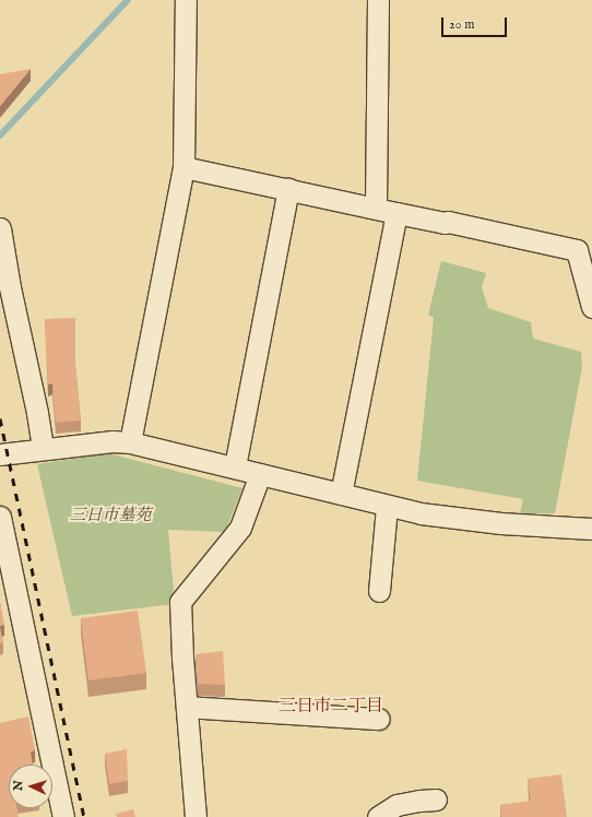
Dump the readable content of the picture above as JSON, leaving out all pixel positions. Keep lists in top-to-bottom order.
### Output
{
  "districts": ["三日市二丁目"],
  "parks": ["三日市墓苑"],
  "scale_bar": "20 m",
  "north": "left"
}
